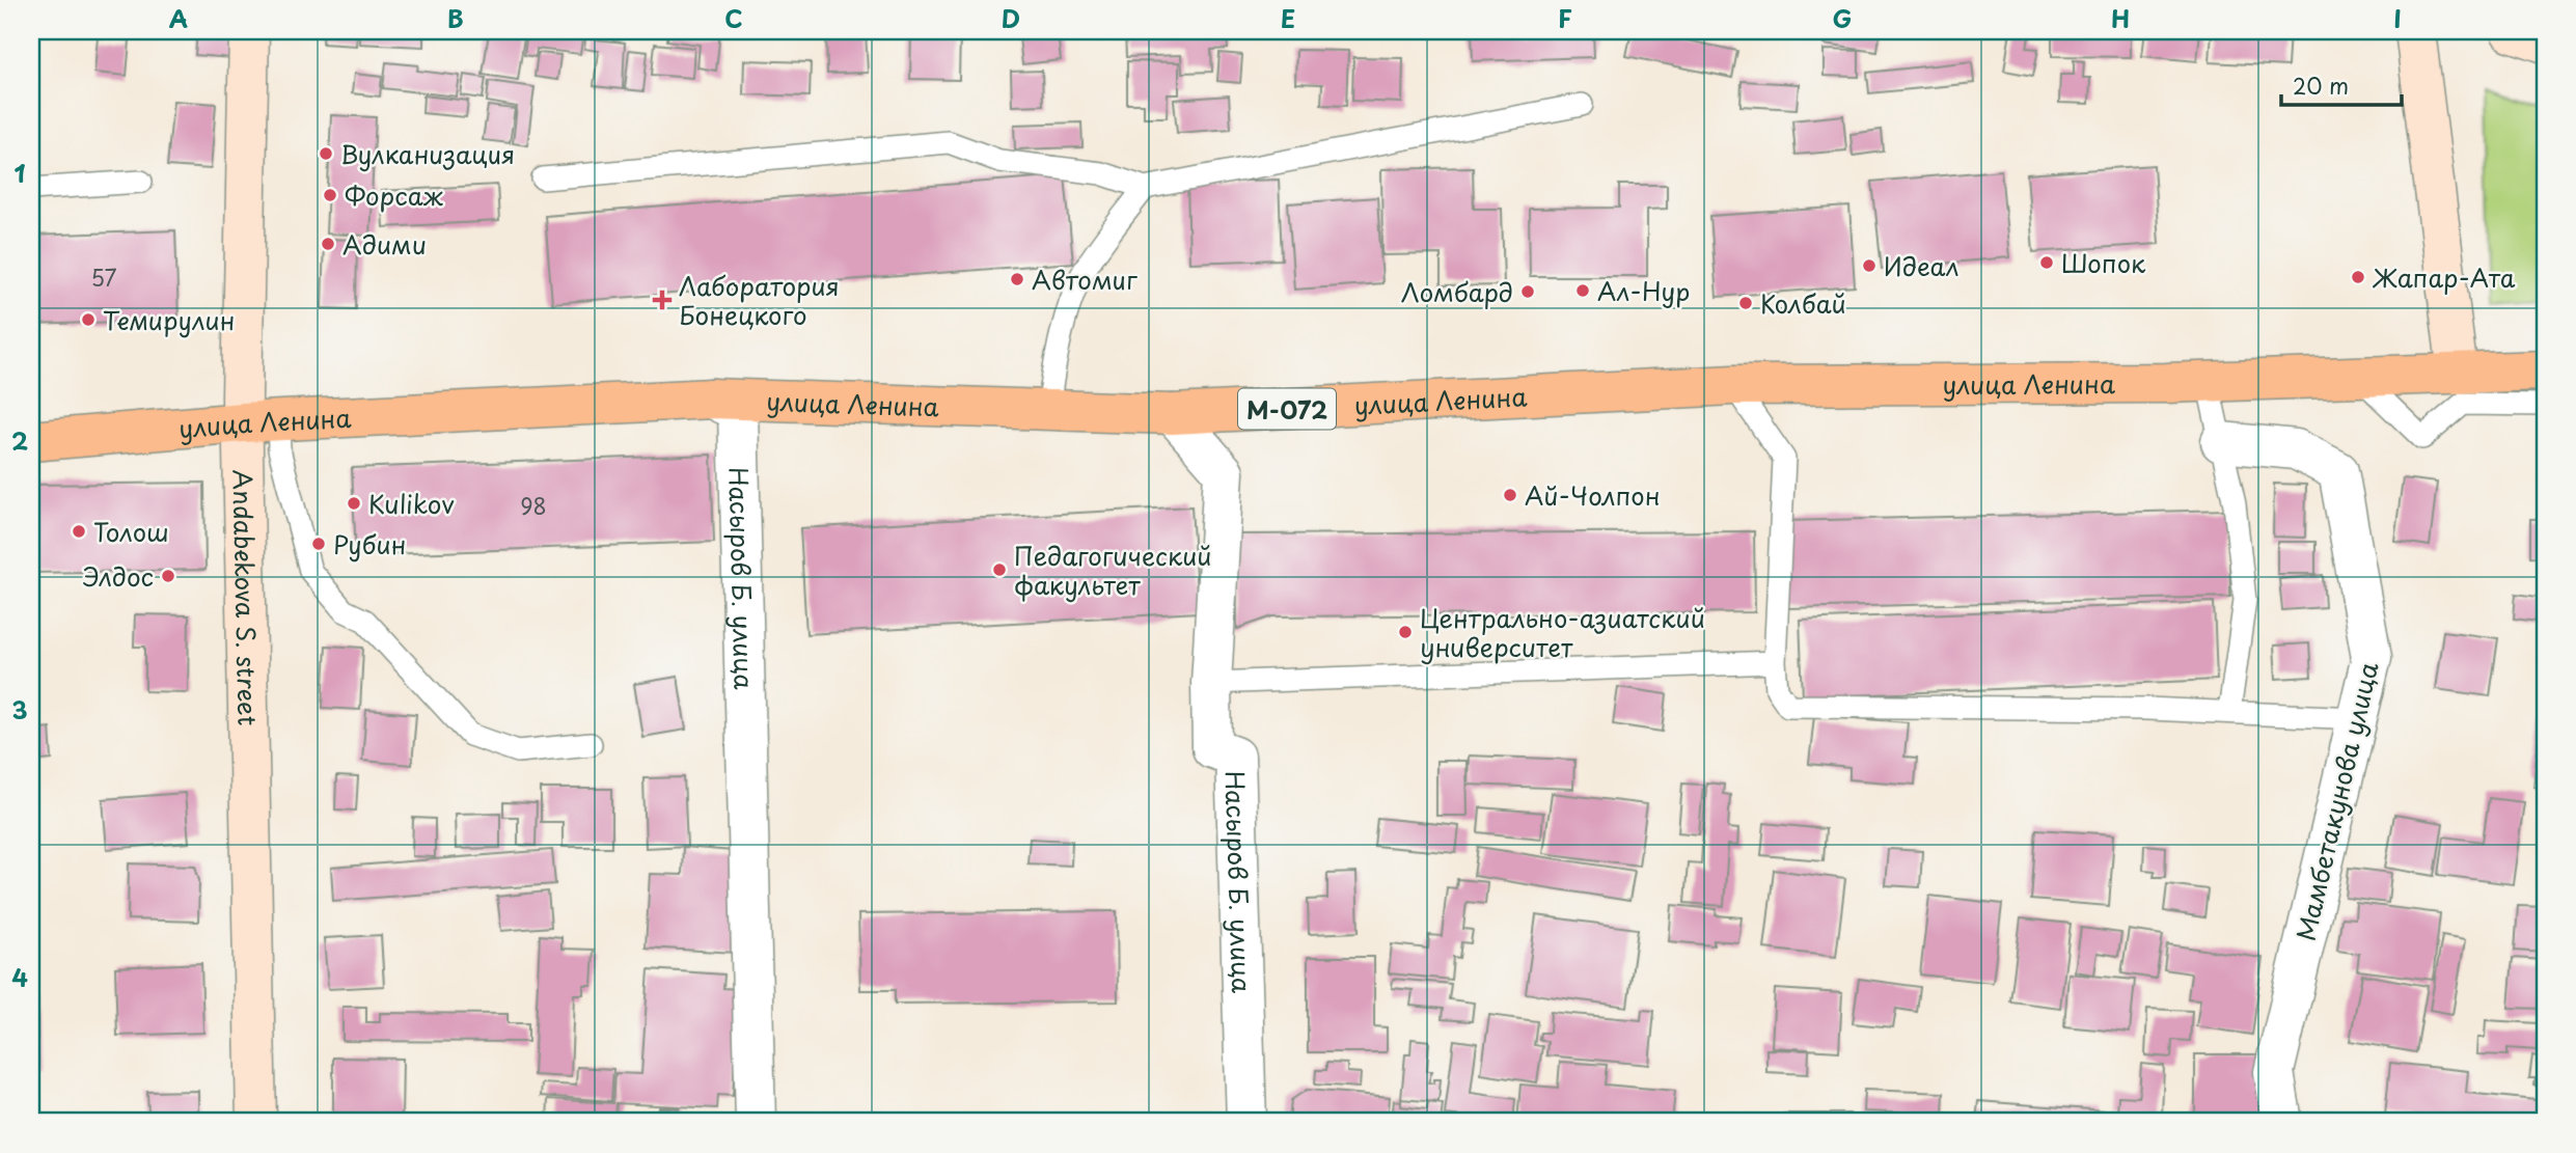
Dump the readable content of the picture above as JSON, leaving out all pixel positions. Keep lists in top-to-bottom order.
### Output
{
  "streets": {
    "main road": ["улица Ленина", "М-072"],
    "street": ["Насыров Б. улица", "Andabekova S. street", "Мамбетакунова улица"]
  },
  "crossings": [
    ["улица Ленина", "Насыров Б. улица"],
    ["улица Ленина", "Andabekova S. street"]
  ],
  "places": {
    "other": [
      "Вулканизация",
      "Форсаж",
      "Адими",
      "Шопок",
      "Идеал",
      "Жапар-Ата",
      "Автомиг",
      "Ал-Нур",
      "Ломбард",
      "Колбай",
      "Темирулин",
      "Ай-Чолпон",
      "Kulikov",
      "Толош",
      "Рубин",
      "Педагогический факультет",
      "Элдос",
      "Центрально-азиатский университет"
    ],
    "health": ["Лаборатория Бонецкого"]
  },
  "house_numbers": ["57", "98"],
  "scale_bar": "20 m",
  "grid": {
    "columns": [
      "A",
      "B",
      "C",
      "D",
      "E",
      "F",
      "G",
      "H",
      "I"
    ],
    "rows": [
      "1",
      "2",
      "3",
      "4"
    ]
  }
}
